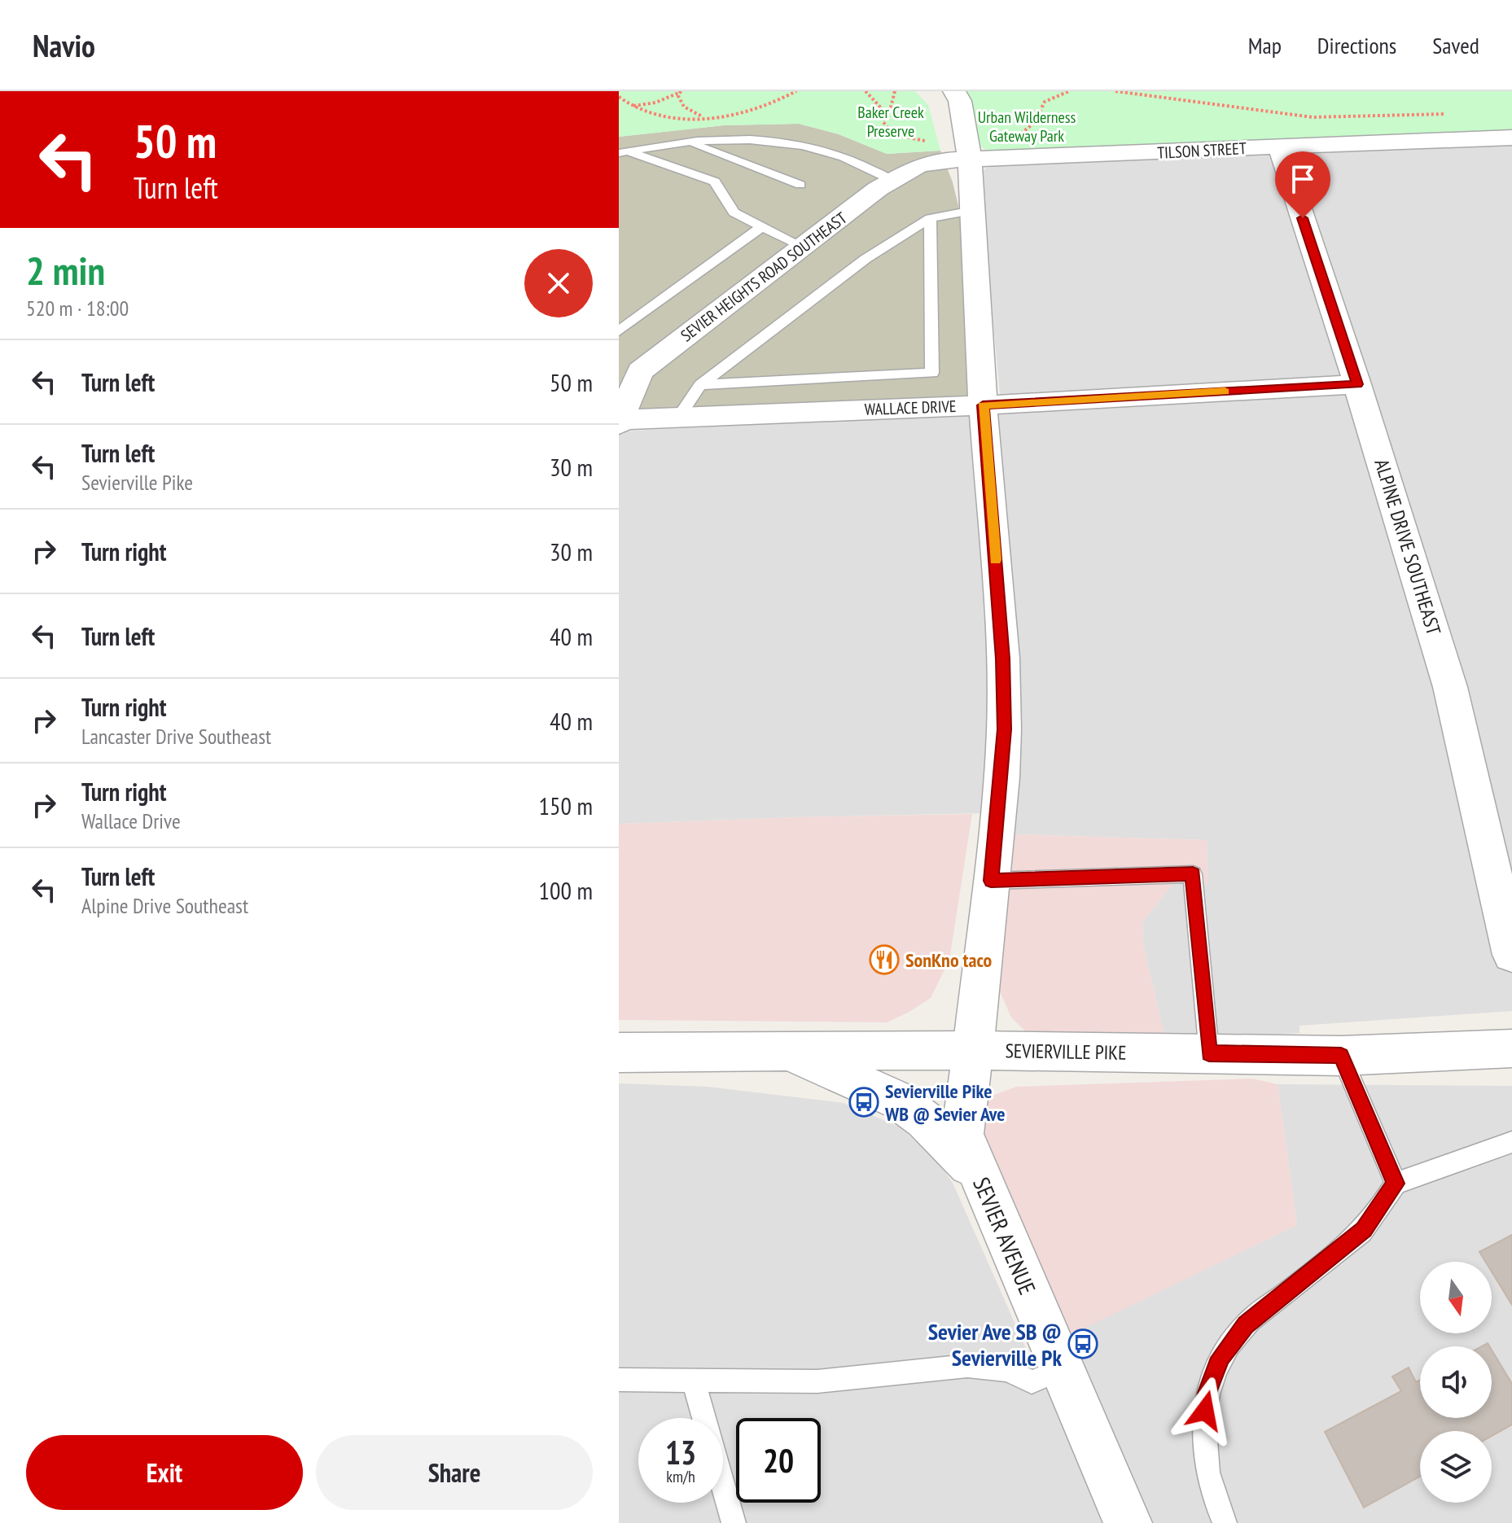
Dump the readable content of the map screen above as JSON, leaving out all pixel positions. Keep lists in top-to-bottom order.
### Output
{
  "streets": {
    "street": [
      "TILSON STREET",
      "SEVIER HEIGHTS ROAD SOUTHEAST",
      "WALLACE DRIVE",
      "ALPINE DRIVE SOUTHEAST",
      "SEVIERVILLE PIKE",
      "SEVIER AVENUE"
    ]
  },
  "crossings": [
    ["TILSON STREET", "SEVIER HEIGHTS ROAD SOUTHEAST"],
    ["TILSON STREET", "ALPINE DRIVE SOUTHEAST"],
    ["TILSON STREET", "SEVIER AVENUE"],
    ["SEVIER HEIGHTS ROAD SOUTHEAST", "WALLACE DRIVE"],
    ["SEVIER HEIGHTS ROAD SOUTHEAST", "SEVIER AVENUE"],
    ["WALLACE DRIVE", "ALPINE DRIVE SOUTHEAST"],
    ["WALLACE DRIVE", "SEVIER AVENUE"],
    ["SEVIERVILLE PIKE", "SEVIER AVENUE"]
  ],
  "parks": ["Baker Creek Preserve", "Urban Wilderness Gateway Park"],
  "places": {
    "restaurant": ["SonKno taco"],
    "bus stop": ["Sevierville Pike WB @ Sevier Ave", "Sevier Ave SB @ Sevierville Pk"]
  },
  "north": "bottom",
  "page": {
    "header": "Navio",
    "nav": ["Map", "Directions", "Saved"],
    "turn": ["50 m", "Turn left"],
    "heading": ["2 min", "520 m · 18:00"],
    "list": [
      {
        "name": "Turn left",
        "value": "50 m"
      },
      {
        "name": "Turn left",
        "note": "Sevierville Pike",
        "value": "30 m"
      },
      {
        "name": "Turn right",
        "value": "30 m"
      },
      {
        "name": "Turn left",
        "value": "40 m"
      },
      {
        "name": "Turn right",
        "note": "Lancaster Drive Southeast",
        "value": "40 m"
      },
      {
        "name": "Turn right",
        "note": "Wallace Drive",
        "value": "150 m"
      },
      {
        "name": "Turn left",
        "note": "Alpine Drive Southeast",
        "value": "100 m"
      }
    ],
    "speed": "13 km/h",
    "limit": "20",
    "buttons": ["Exit", "Share"]
  }
}
